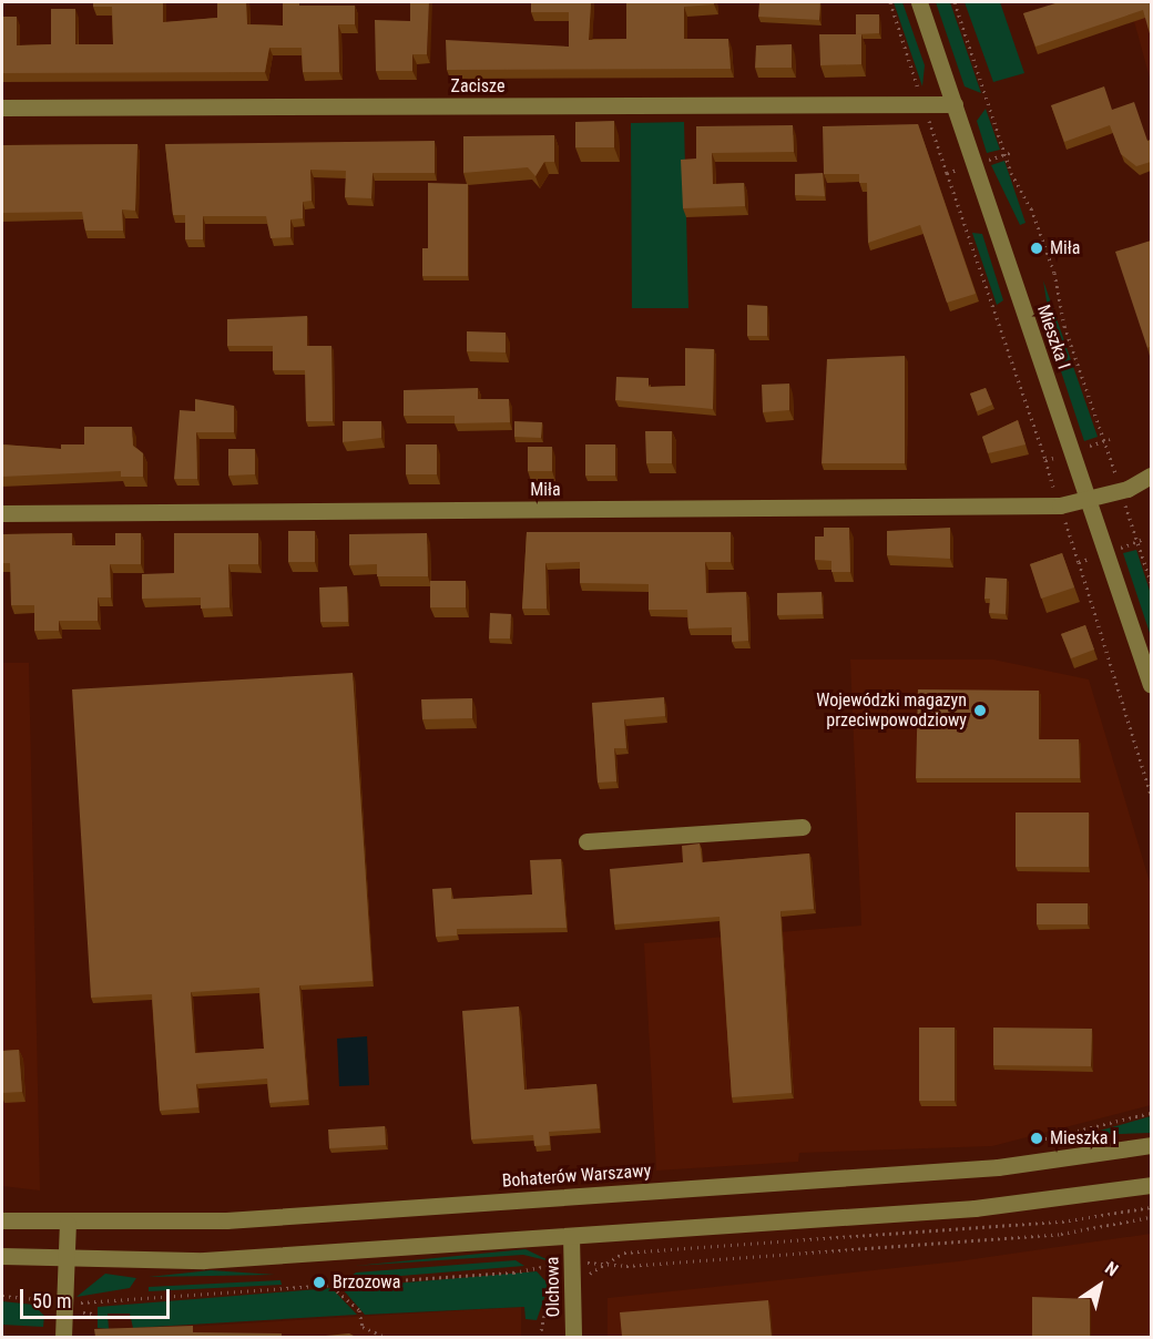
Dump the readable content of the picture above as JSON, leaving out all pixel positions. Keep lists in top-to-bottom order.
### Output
{
  "streets": {
    "street": [
      "Zacisze",
      "Mieszka I",
      "Miła",
      "Bohaterów Warszawy",
      "Olchowa"
    ]
  },
  "crossings": [
    ["Zacisze", "Mieszka I"],
    ["Mieszka I", "Miła"]
  ],
  "places": [
    "Miła",
    "Wojewódzki magazyn przeciwpowodziowy",
    "Mieszka I",
    "Brzozowa"
  ],
  "scale_bar": "50 m",
  "north": "top right"
}
